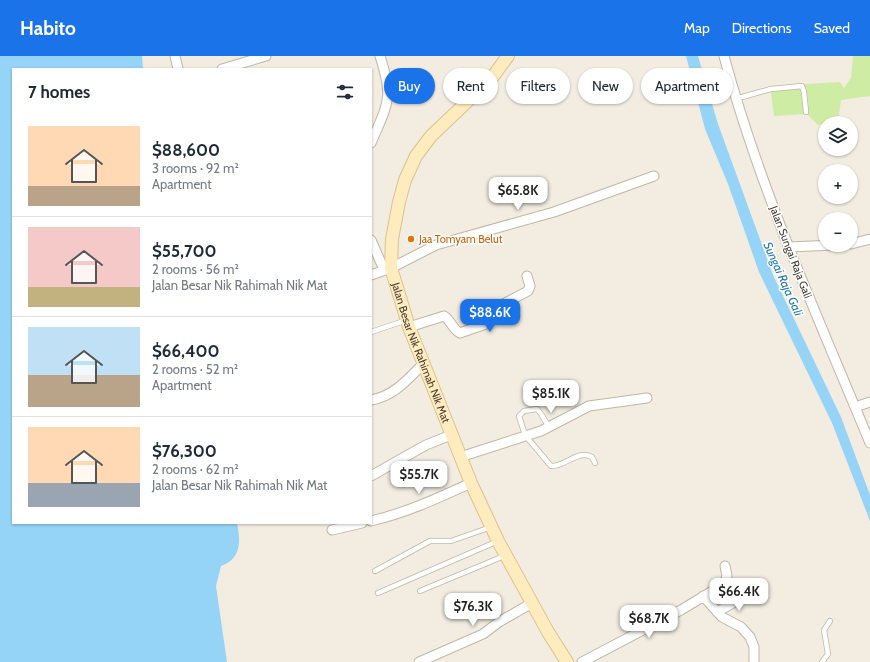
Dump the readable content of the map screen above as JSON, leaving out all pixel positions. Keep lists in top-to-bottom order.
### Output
{
  "streets": {
    "street": ["Jalan Sungai Raja Gali", "Jalan Besar Nik Rahimah Nik Mat"]
  },
  "water": ["Sungai Raja Gali"],
  "places": ["Jaa Tomyam Belut"],
  "page": {
    "header": "Habito",
    "nav": ["Map", "Directions", "Saved"],
    "chip": [
      "Buy",
      "Rent",
      "Filters",
      "New",
      "Apartment"
    ],
    "heading": "7 homes",
    "map_buttons": ["+", "−"],
    "list": [
      {
        "name": "$88,600",
        "note": "3 rooms · 92 m² · Apartment"
      },
      {
        "name": "$55,700",
        "note": "2 rooms · 56 m² · Jalan Besar Nik Rahimah Nik Mat"
      },
      {
        "name": "$66,400",
        "note": "2 rooms · 52 m² · Apartment"
      },
      {
        "name": "$76,300",
        "note": "2 rooms · 62 m² · Jalan Besar Nik Rahimah Nik Mat"
      }
    ],
    "price": [
      "$65.8K",
      "$88.6K",
      "$85.1K",
      "$55.7K",
      "$66.4K",
      "$76.3K",
      "$68.7K"
    ]
  }
}
